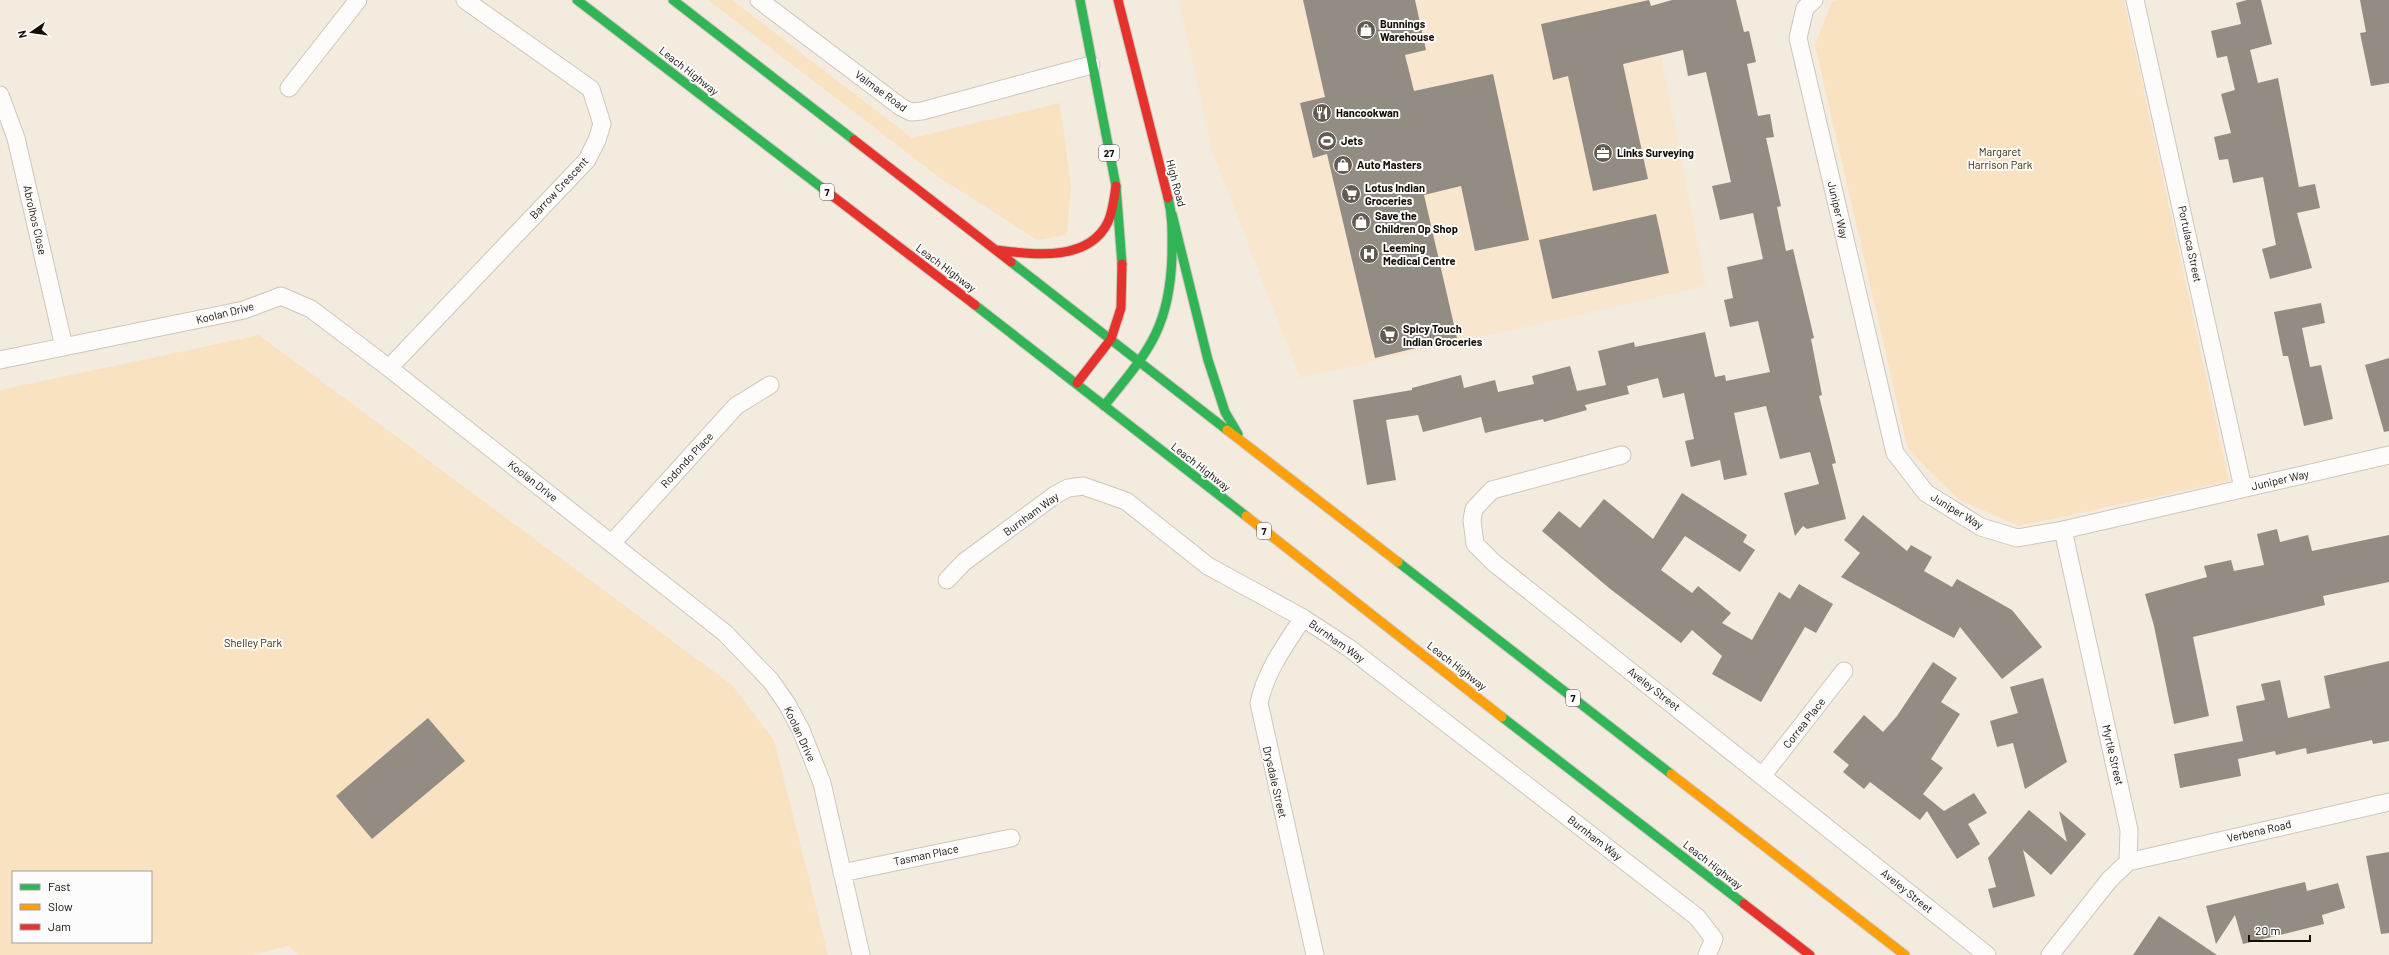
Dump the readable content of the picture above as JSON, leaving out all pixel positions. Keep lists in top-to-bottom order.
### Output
{
  "streets": {
    "main road": [
      "Leach Highway",
      "27",
      "High Road",
      "7"
    ],
    "street": [
      "Valmae Road",
      "Barrow Crescent",
      "Juniper Way",
      "Abrolhos Close",
      "Portulaca Street",
      "Koolan Drive",
      "Rodondo Place",
      "Burnham Way",
      "Aveley Street",
      "Correa Place",
      "Myrtle Street",
      "Drysdale Street",
      "Verbena Road",
      "Tasman Place"
    ]
  },
  "crossings": [
    ["Leach Highway", "27"],
    ["Leach Highway", "High Road"],
    ["Valmae Road", "27"],
    ["27", "7"],
    ["High Road", "7"],
    ["Barrow Crescent", "Koolan Drive"],
    ["Juniper Way", "Portulaca Street"],
    ["Juniper Way", "Myrtle Street"],
    ["Abrolhos Close", "Koolan Drive"],
    ["Koolan Drive", "Rodondo Place"],
    ["Koolan Drive", "Tasman Place"],
    ["Burnham Way", "Drysdale Street"],
    ["Aveley Street", "Correa Place"],
    ["Myrtle Street", "Verbena Road"]
  ],
  "parks": ["Margaret Harrison Park", "Shelley Park"],
  "places": {
    "shop": ["Bunnings Warehouse", "Auto Masters", "Save the Children Op Shop"],
    "restaurant": ["Hancookwan"],
    "sports": ["Jets"],
    "office": ["Links Surveying"],
    "supermarket": ["Lotus Indian Groceries", "Spicy Touch Indian Groceries"],
    "hospital": ["Leeming Medical Centre"]
  },
  "legend": ["Fast", "Slow", "Jam"],
  "scale_bar": "20 m",
  "north": "left"
}
